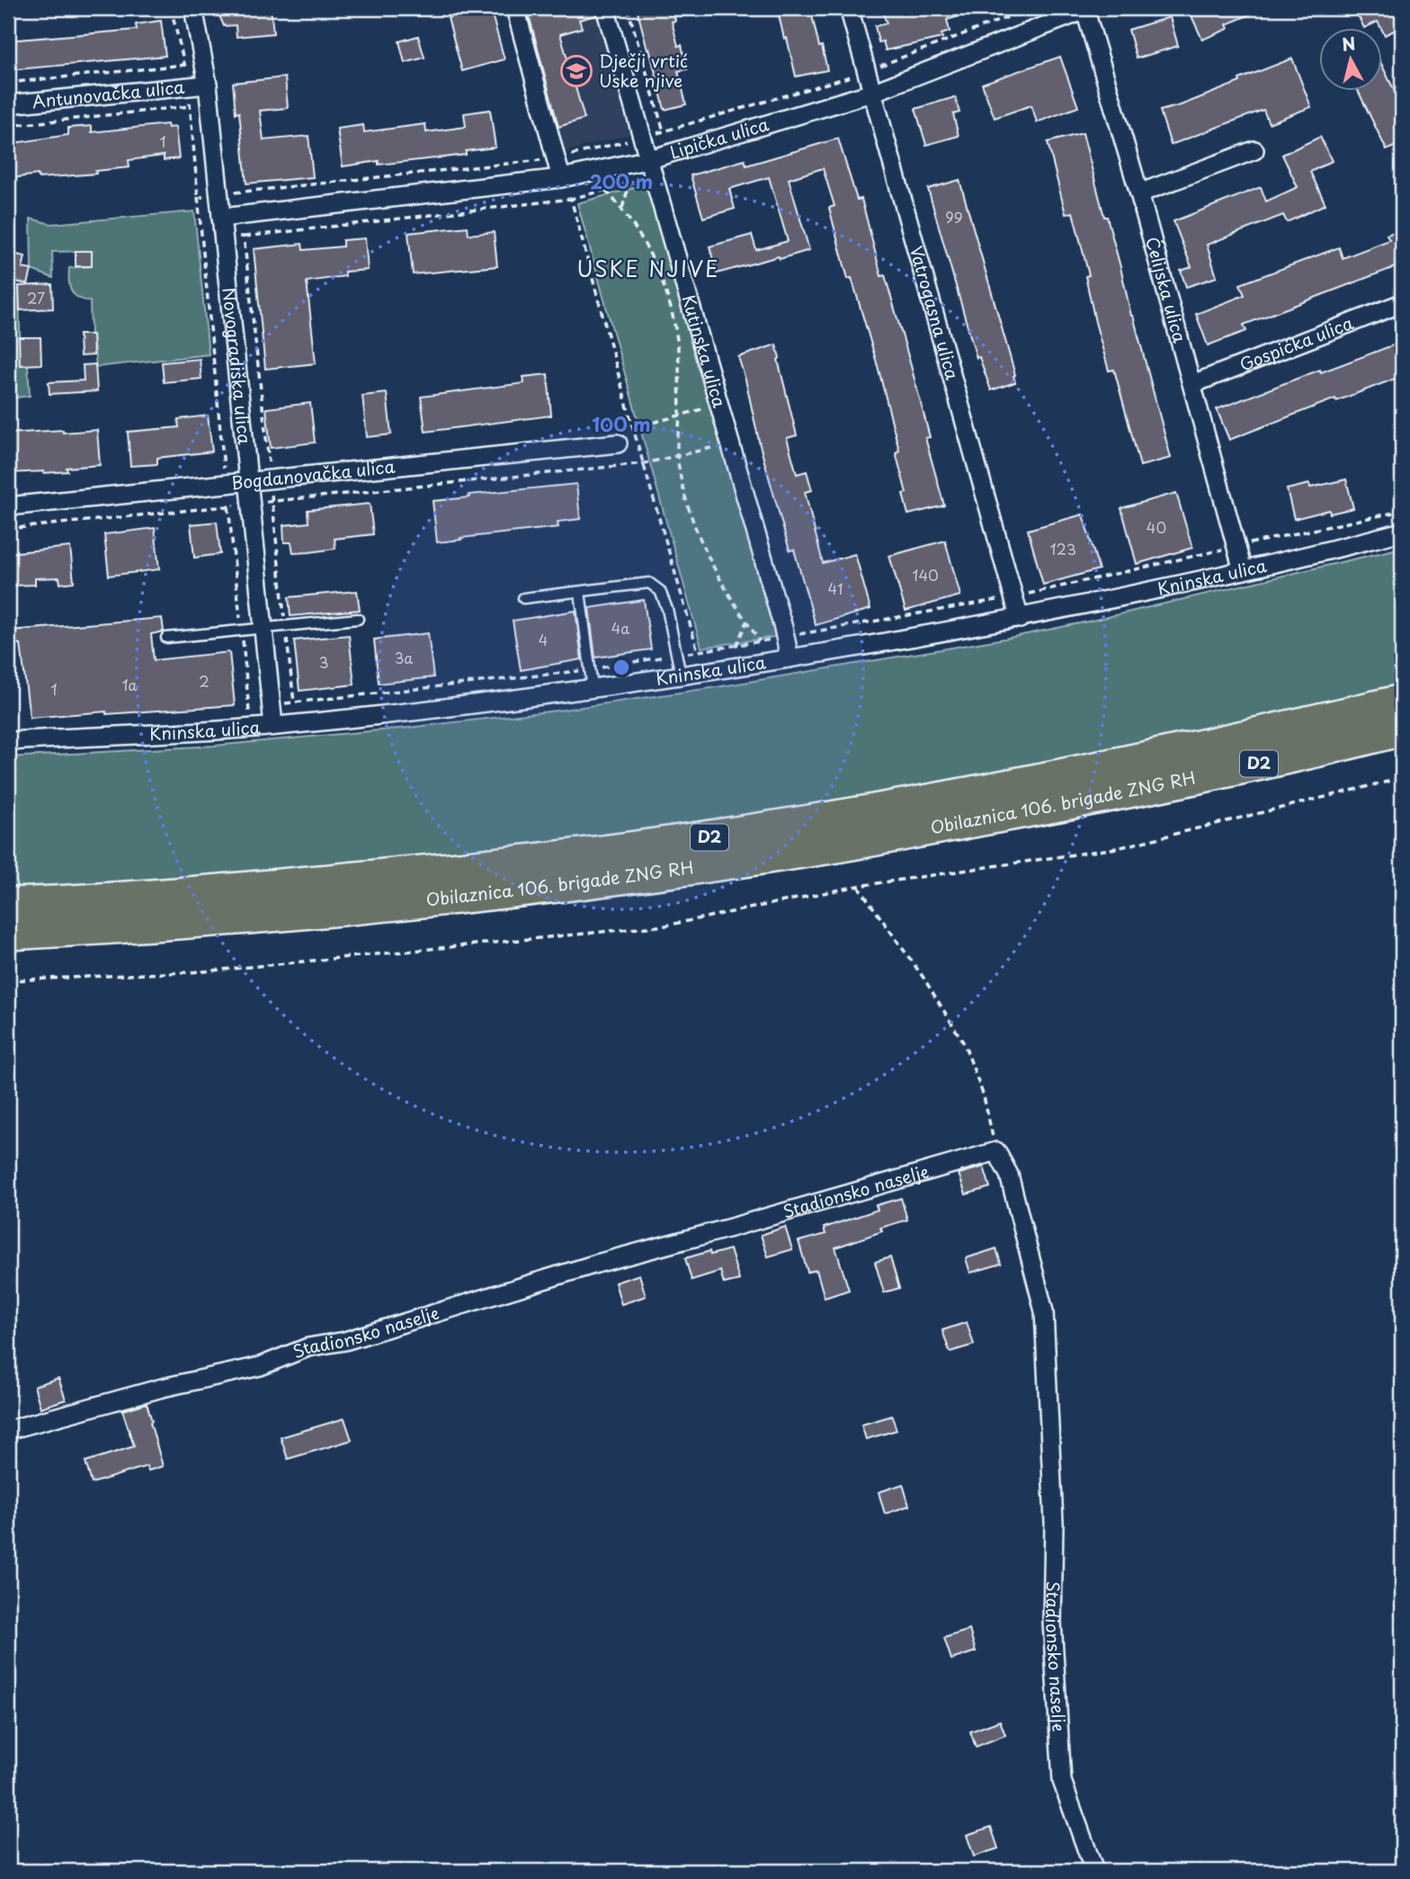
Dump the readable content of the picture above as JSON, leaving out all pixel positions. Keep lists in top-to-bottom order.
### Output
{
  "streets": {
    "highway": ["D2", "Obilaznica 106. brigade ZNG RH"],
    "street": [
      "Antunovačka ulica",
      "Lipička ulica",
      "Ćelijska ulica",
      "Vatrogasna ulica",
      "Gospićka ulica",
      "Kutinska ulica",
      "Novogradiška ulica",
      "Bogdanovačka ulica",
      "Kninska ulica",
      "Stadionsko naselje"
    ]
  },
  "crossings": [
    ["Antunovačka ulica", "Novogradiška ulica"],
    ["Lipička ulica", "Ćelijska ulica"],
    ["Lipička ulica", "Vatrogasna ulica"],
    ["Lipička ulica", "Kutinska ulica"],
    ["Lipička ulica", "Novogradiška ulica"],
    ["Ćelijska ulica", "Gospićka ulica"],
    ["Ćelijska ulica", "Kninska ulica"],
    ["Vatrogasna ulica", "Kninska ulica"],
    ["Kutinska ulica", "Kninska ulica"],
    ["Novogradiška ulica", "Bogdanovačka ulica"],
    ["Novogradiška ulica", "Kninska ulica"]
  ],
  "districts": ["USKE NJIVE"],
  "places": {
    "school or university": ["Dječji vrtić Uske njive"]
  },
  "house_numbers": [
    "1",
    "99",
    "27",
    "40",
    "123",
    "140",
    "41",
    "4a",
    "4",
    "3a",
    "3",
    "2",
    "1a",
    "1"
  ],
  "north": "top",
  "rings": ["200 m", "100 m"]
}
